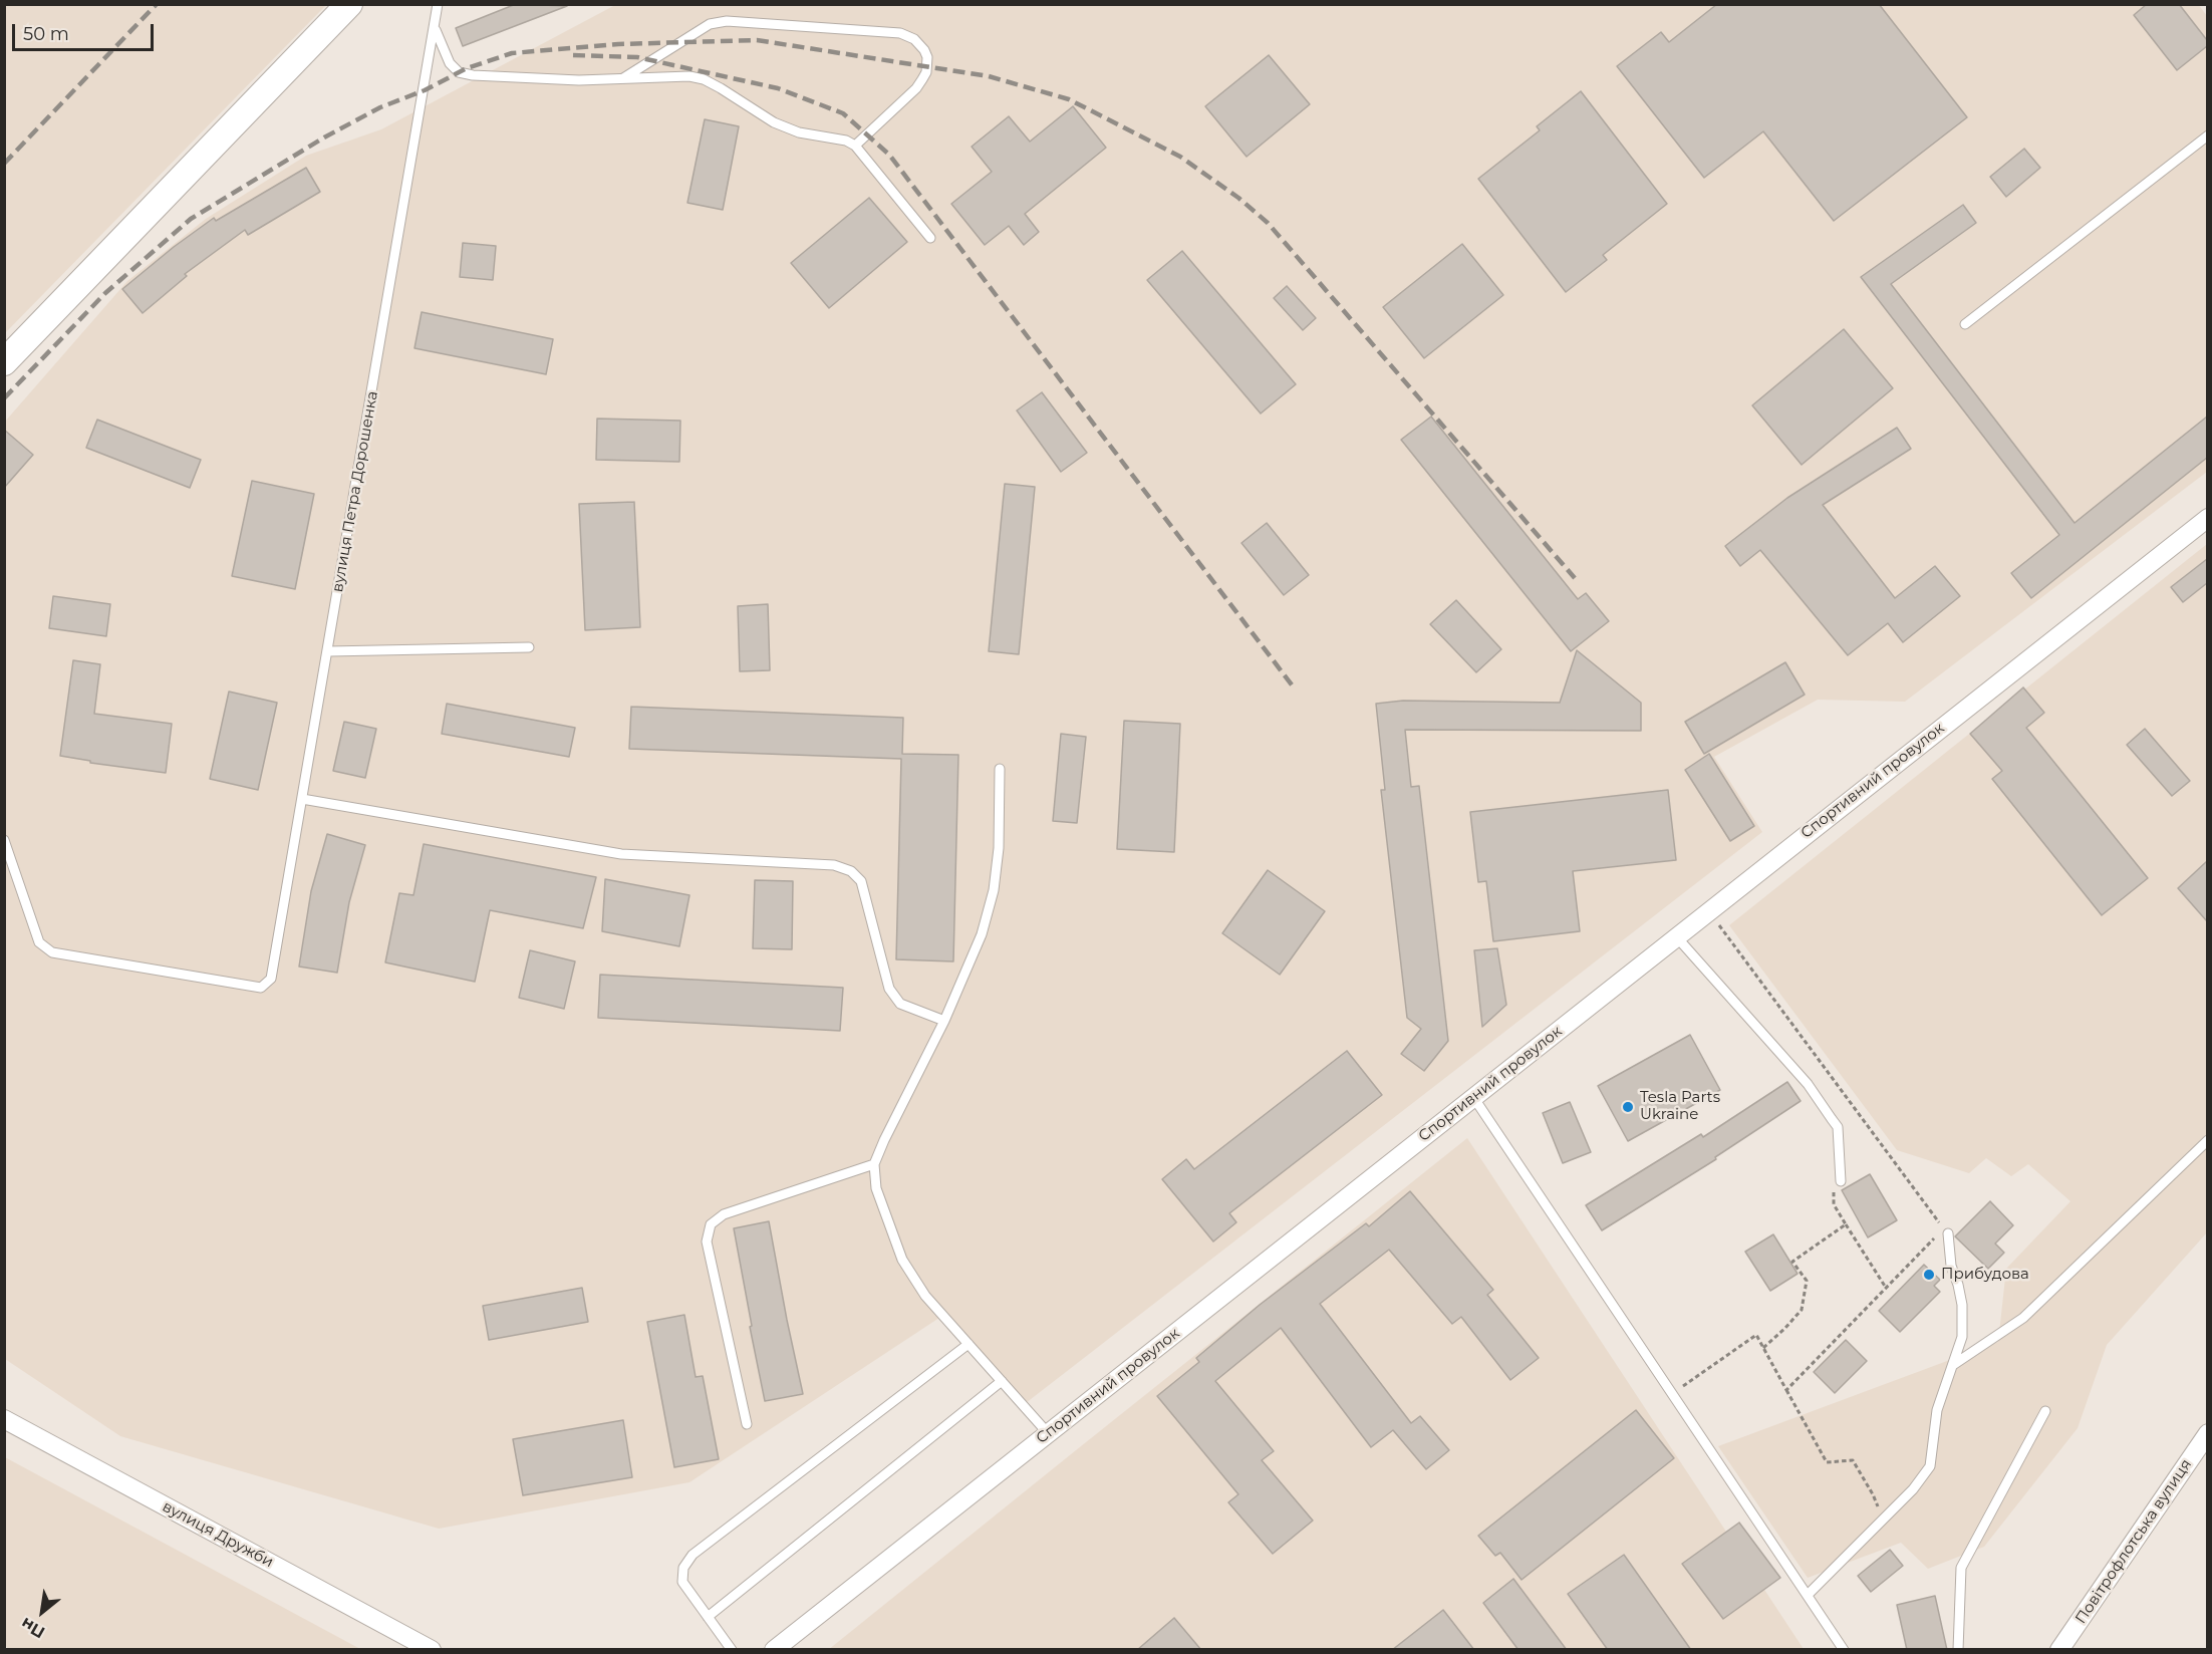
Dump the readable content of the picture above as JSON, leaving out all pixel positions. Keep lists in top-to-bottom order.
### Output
{
  "streets": {
    "street": ["Спортивний провулок", "вулиця Дружби", "Повітрофлотська вулиця"],
    "lane": ["вулиця Петра Дорошенка"]
  },
  "places": ["Tesla Parts Ukraine", "Прибудова"],
  "scale_bar": "50 m",
  "north": "bottom left"
}
